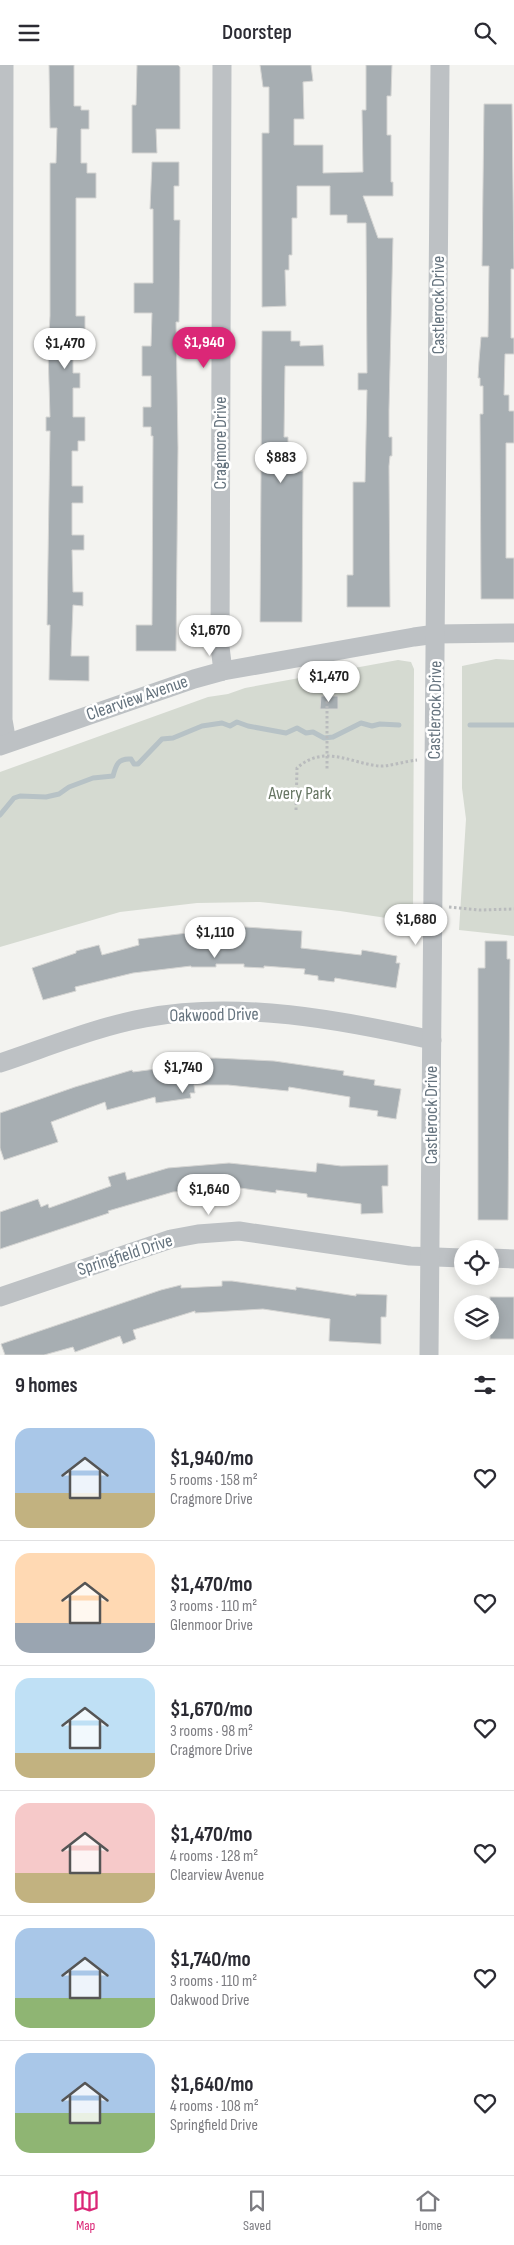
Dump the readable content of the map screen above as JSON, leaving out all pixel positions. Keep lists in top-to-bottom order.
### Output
{
  "streets": {
    "street": [
      "Castlerock Drive",
      "Cragmore Drive",
      "Clearview Avenue",
      "Oakwood Drive",
      "Springfield Drive"
    ]
  },
  "crossings": [
    ["Castlerock Drive", "Clearview Avenue"],
    ["Castlerock Drive", "Oakwood Drive"],
    ["Castlerock Drive", "Springfield Drive"],
    ["Cragmore Drive", "Clearview Avenue"]
  ],
  "parks": ["Avery Park"],
  "page": {
    "header": "Doorstep",
    "price": [
      "$1,940",
      "$1,470",
      "$883",
      "$1,670",
      "$1,470",
      "$1,680",
      "$1,110",
      "$1,740",
      "$1,640"
    ],
    "heading": "9 homes",
    "list": [
      {
        "name": "$1,940/mo",
        "note": "5 rooms · 158 m² · Cragmore Drive"
      },
      {
        "name": "$1,470/mo",
        "note": "3 rooms · 110 m² · Glenmoor Drive"
      },
      {
        "name": "$1,670/mo",
        "note": "3 rooms · 98 m² · Cragmore Drive"
      },
      {
        "name": "$1,470/mo",
        "note": "4 rooms · 128 m² · Clearview Avenue"
      },
      {
        "name": "$1,740/mo",
        "note": "3 rooms · 110 m² · Oakwood Drive"
      },
      {
        "name": "$1,640/mo",
        "note": "4 rooms · 108 m² · Springfield Drive"
      }
    ],
    "tabs": ["Map", "Saved", "Home"]
  }
}
